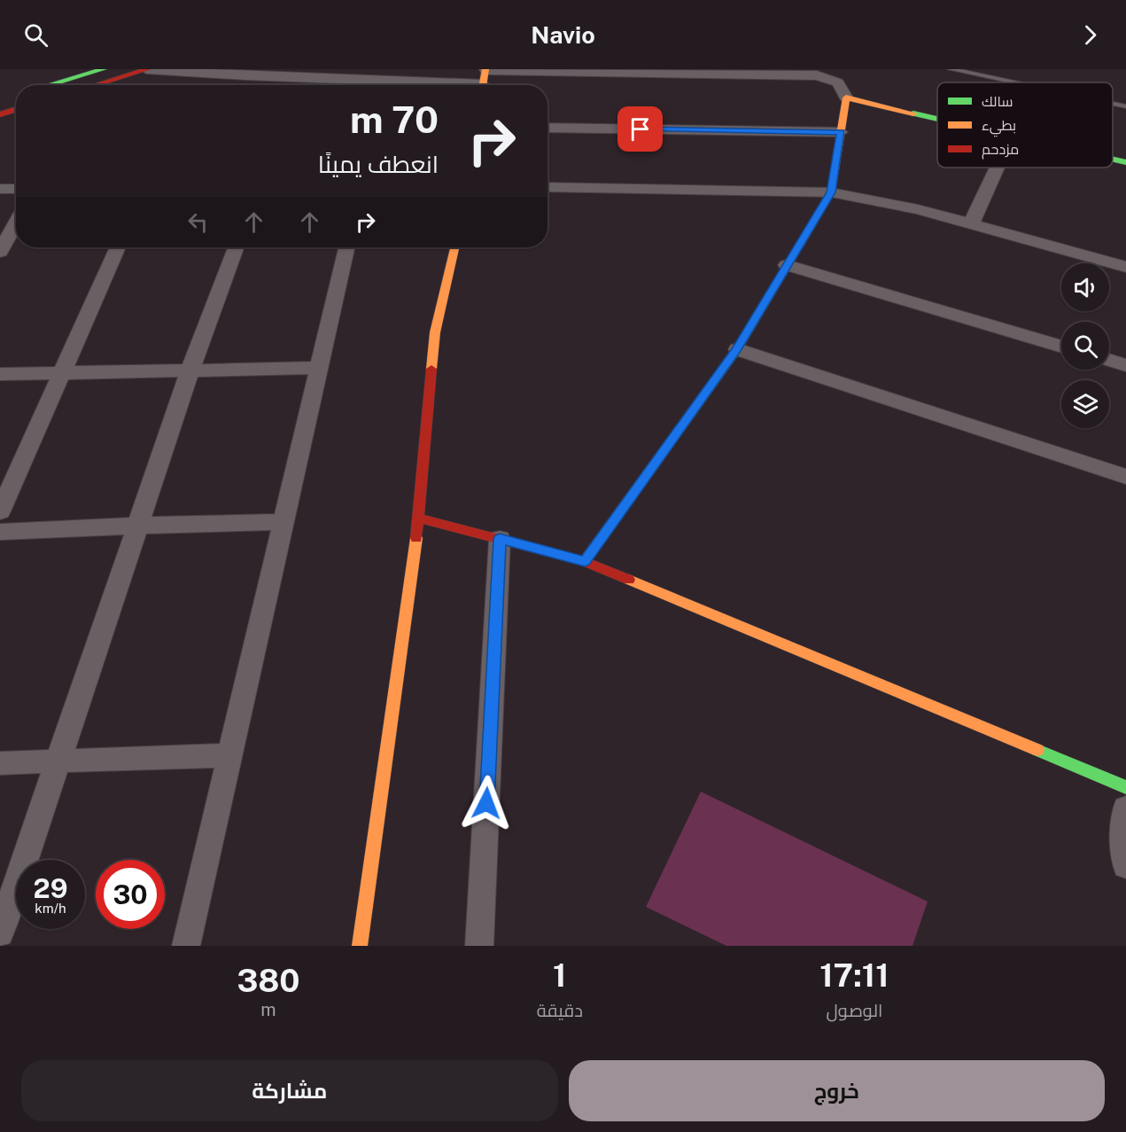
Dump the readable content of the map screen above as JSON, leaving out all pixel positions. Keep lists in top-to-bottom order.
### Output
{
  "legend": ["سالك", "بطيء", "مزدحم"],
  "page": {
    "header": "Navio",
    "turn": ["70 m", "انعطف يمينًا"],
    "speed": "29 km/h",
    "limit": "30",
    "eta": [
      "17:11",
      "الوصول",
      "1",
      "دقيقة",
      "380",
      "m"
    ],
    "buttons": ["خروج", "مشاركة"]
  }
}
